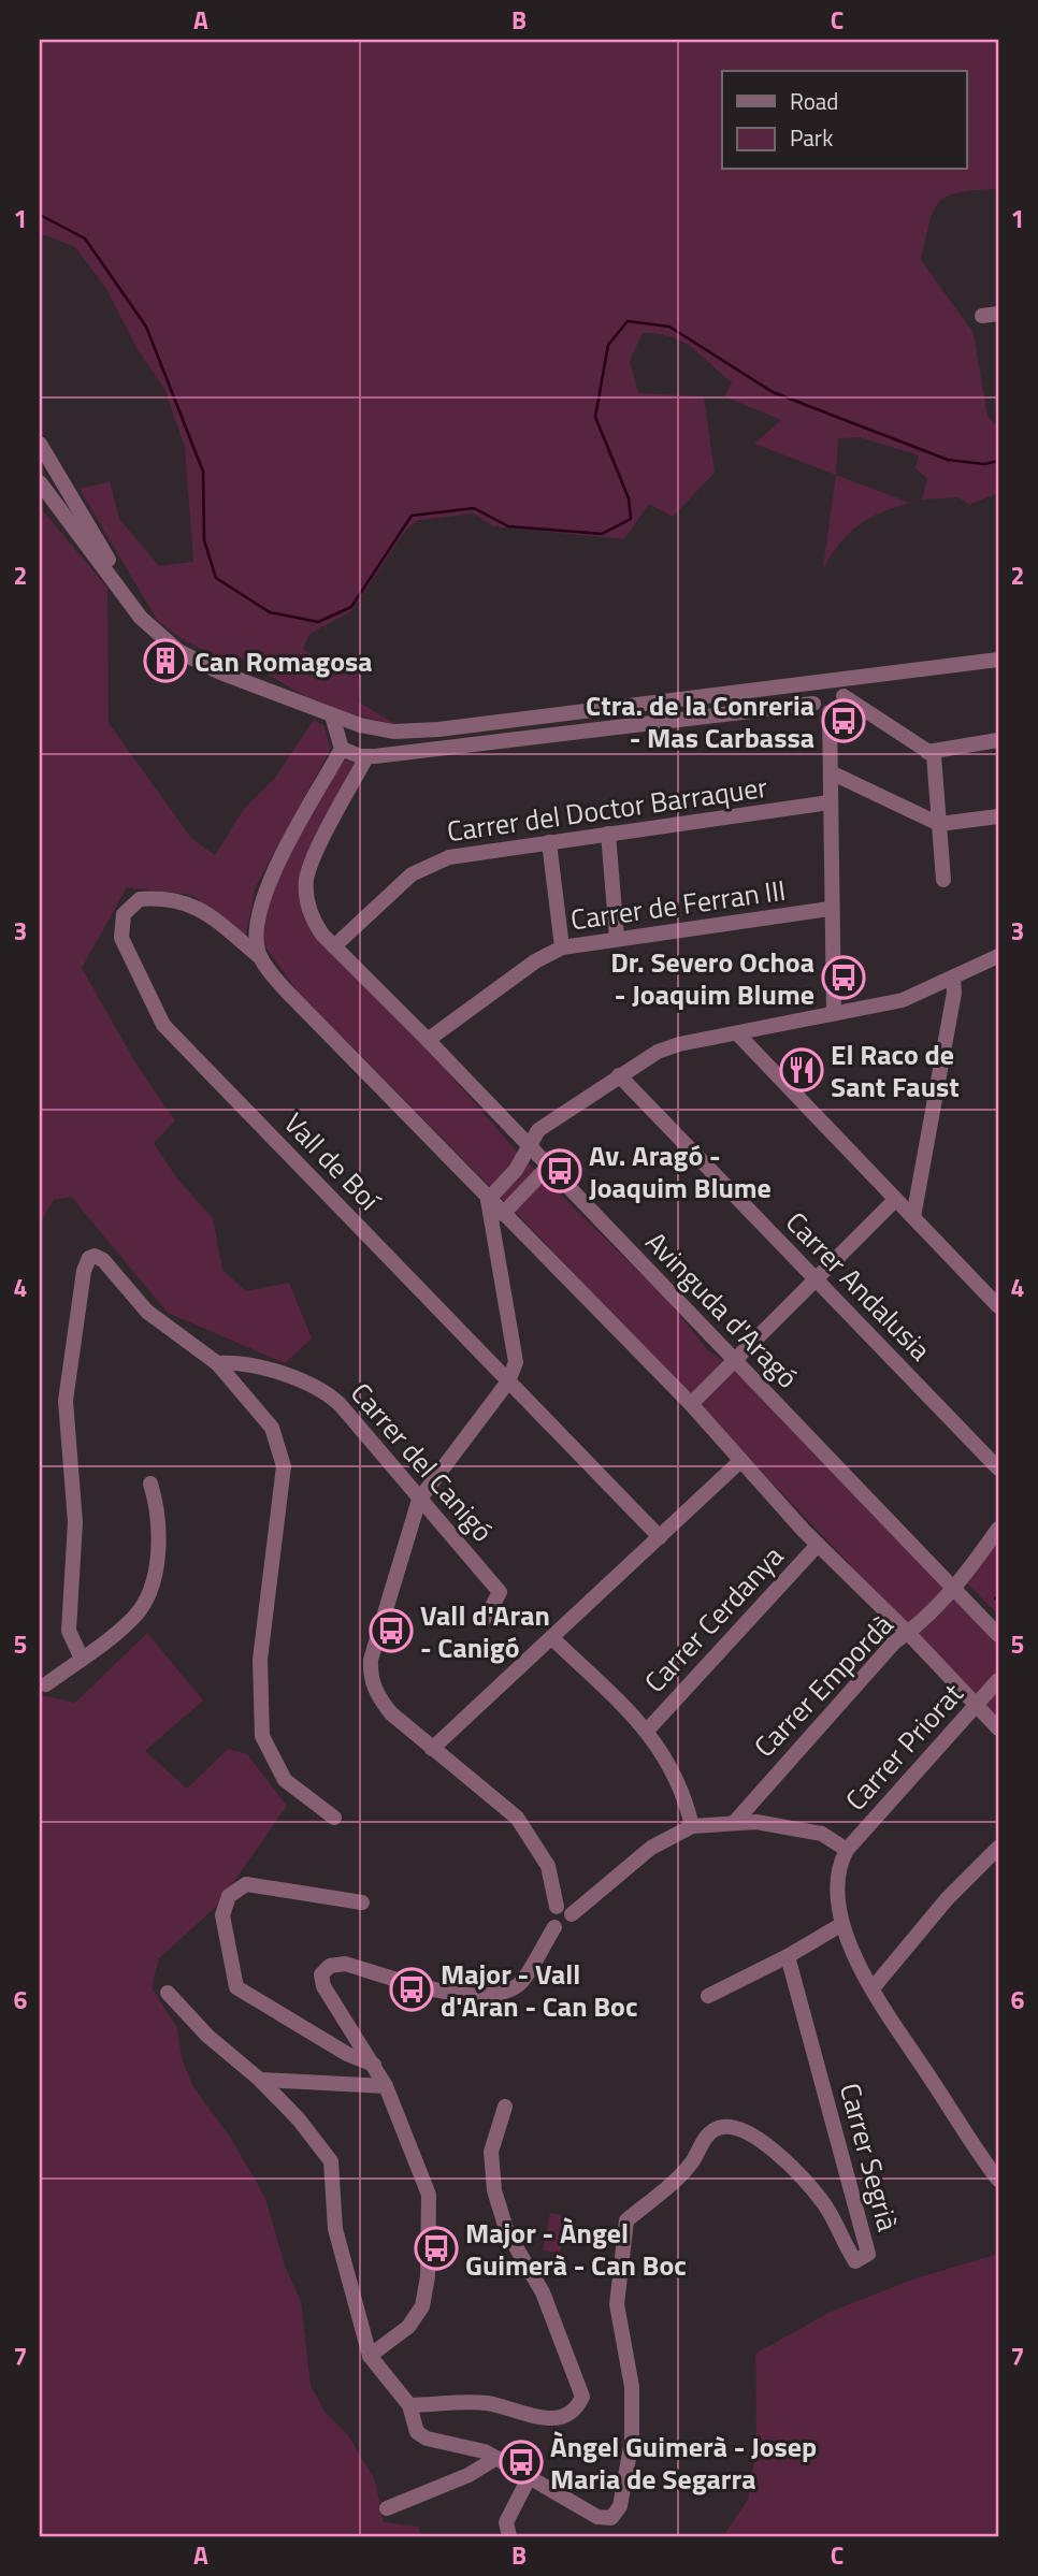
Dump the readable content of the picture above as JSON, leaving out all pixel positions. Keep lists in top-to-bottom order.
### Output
{
  "streets": {
    "street": [
      "Carrer del Doctor Barraquer",
      "Carrer de Ferran III",
      "Vall de Boí",
      "Carrer Andalusia",
      "Avinguda d'Aragó",
      "Carrer del Canigó",
      "Carrer Cerdanya",
      "Carrer Empordà",
      "Carrer Priorat",
      "Carrer Segrià"
    ]
  },
  "crossings": [
    ["Carrer del Doctor Barraquer", "Avinguda d'Aragó"],
    ["Carrer de Ferran III", "Avinguda d'Aragó"],
    ["Avinguda d'Aragó", "Carrer Empordà"]
  ],
  "places": {
    "building": ["Can Romagosa"],
    "bus stop": [
      "Ctra. de la Conreria - Mas Carbassa",
      "Dr. Severo Ochoa - Joaquim Blume",
      "Av. Aragó - Joaquim Blume",
      "Vall d'Aran - Canigó",
      "Major - Vall d'Aran - Can Boc",
      "Major - Àngel Guimerà - Can Boc",
      "Àngel Guimerà - Josep Maria de Segarra"
    ],
    "restaurant": ["El Raco de Sant Faust"]
  },
  "legend": ["Road", "Park"],
  "grid": {
    "columns": ["A", "B", "C"],
    "rows": [
      "1",
      "2",
      "3",
      "4",
      "5",
      "6",
      "7"
    ]
  }
}
